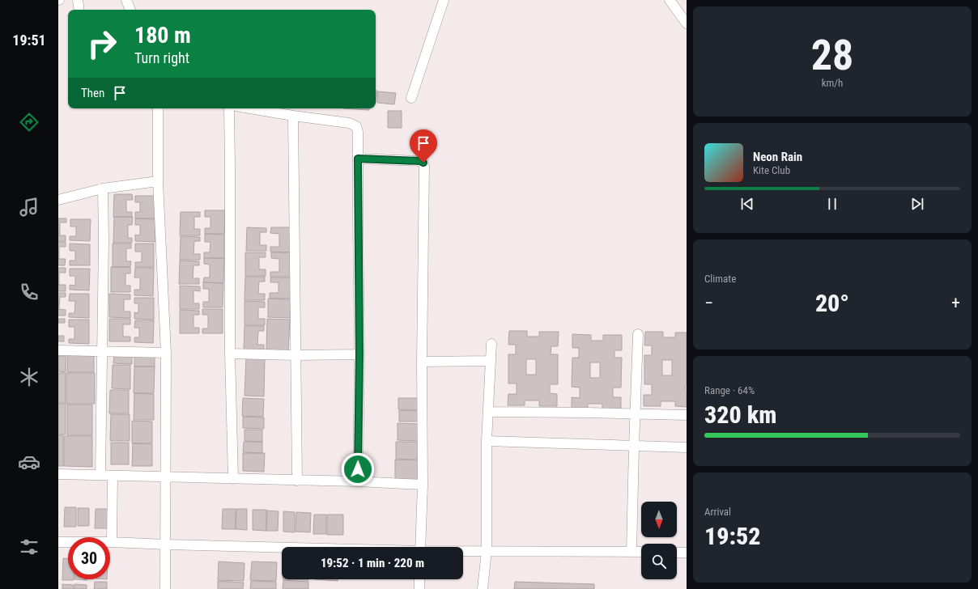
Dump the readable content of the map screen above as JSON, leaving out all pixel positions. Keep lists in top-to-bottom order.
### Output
{
  "north": "bottom",
  "page": {
    "tabs": "19:51",
    "tile": [
      ["28", "km/h"],
      "Climate",
      ["Range · 64%", "320 km"],
      ["Arrival", "19:52"]
    ],
    "turn": ["180 m", "Turn right"],
    "then": "Then",
    "song": ["Neon Rain", "Kite Club"],
    "heat": ["−", "20°", "+"],
    "limit": "30",
    "trip": "19:52 · 1 min · 220 m"
  }
}
